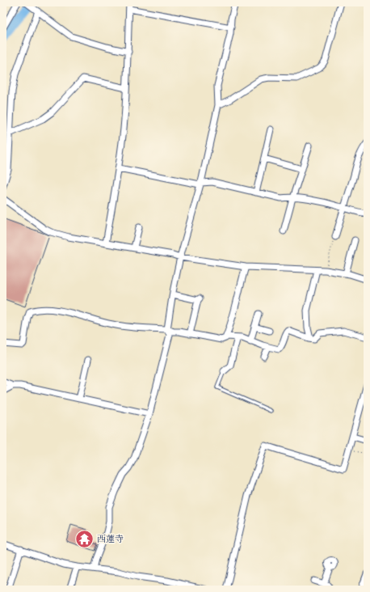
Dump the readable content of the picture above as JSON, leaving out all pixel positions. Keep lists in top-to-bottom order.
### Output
{
  "places": {
    "temple": ["西蓮寺"]
  }
}
